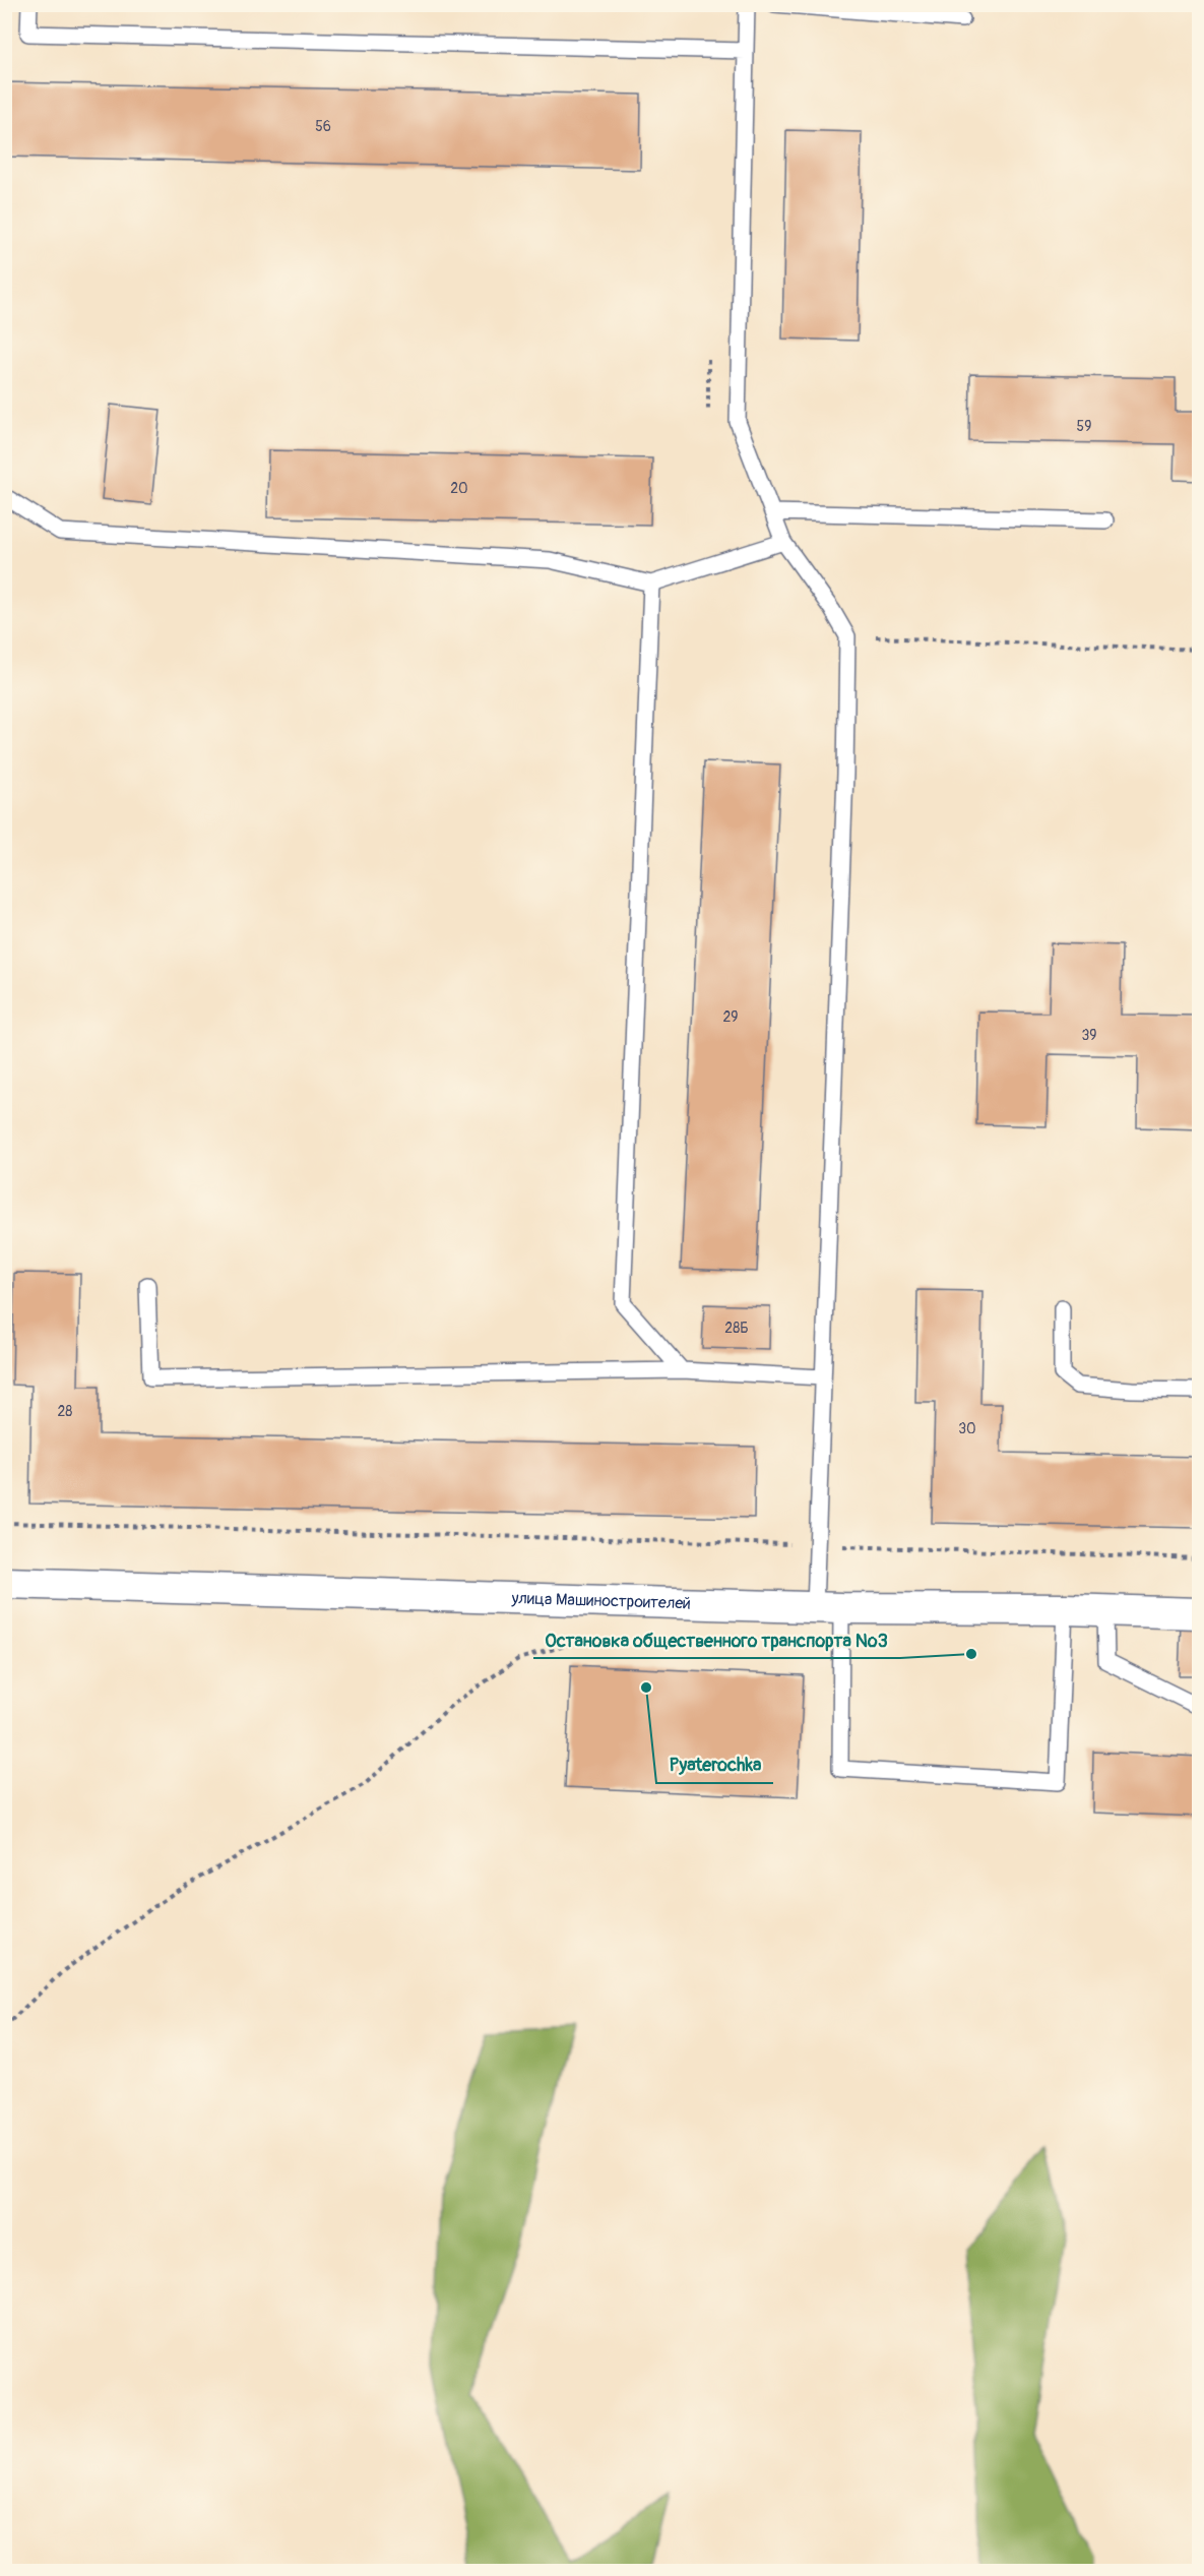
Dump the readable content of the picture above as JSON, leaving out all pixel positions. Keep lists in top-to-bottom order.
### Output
{
  "streets": {
    "street": ["улица Машиностроителей"]
  },
  "places": ["Остановка общественного транспорта №3", "Pyaterochka"],
  "house_numbers": [
    "56",
    "59",
    "20",
    "29",
    "39",
    "28Б",
    "28",
    "30"
  ]
}
